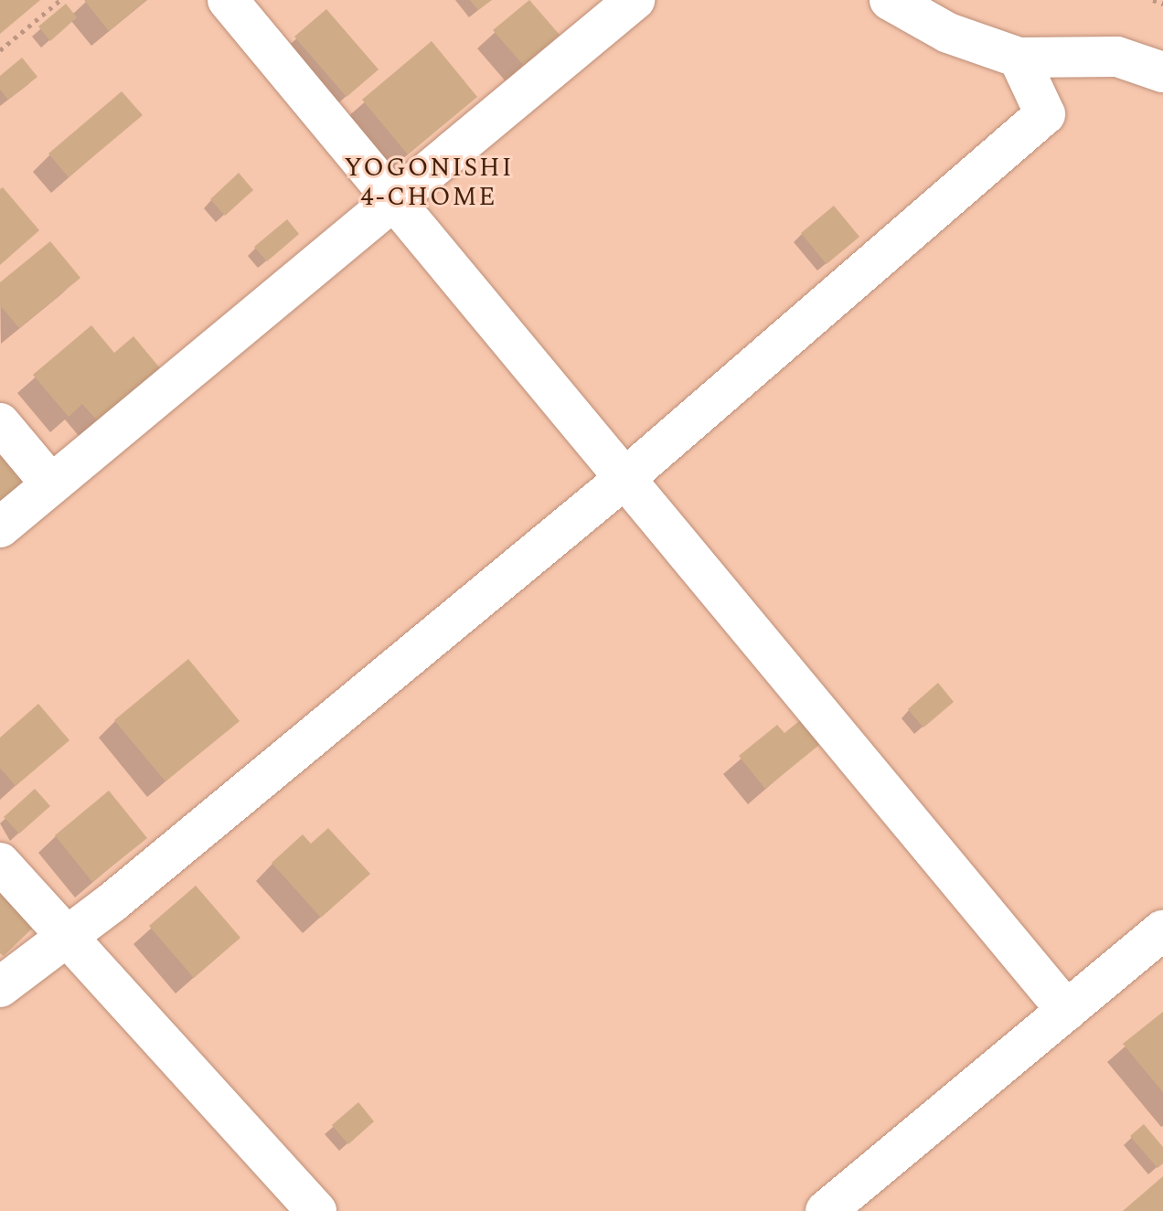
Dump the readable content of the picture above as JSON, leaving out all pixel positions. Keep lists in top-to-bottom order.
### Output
{
  "districts": ["YOGONISHI 4-CHOME"]
}
